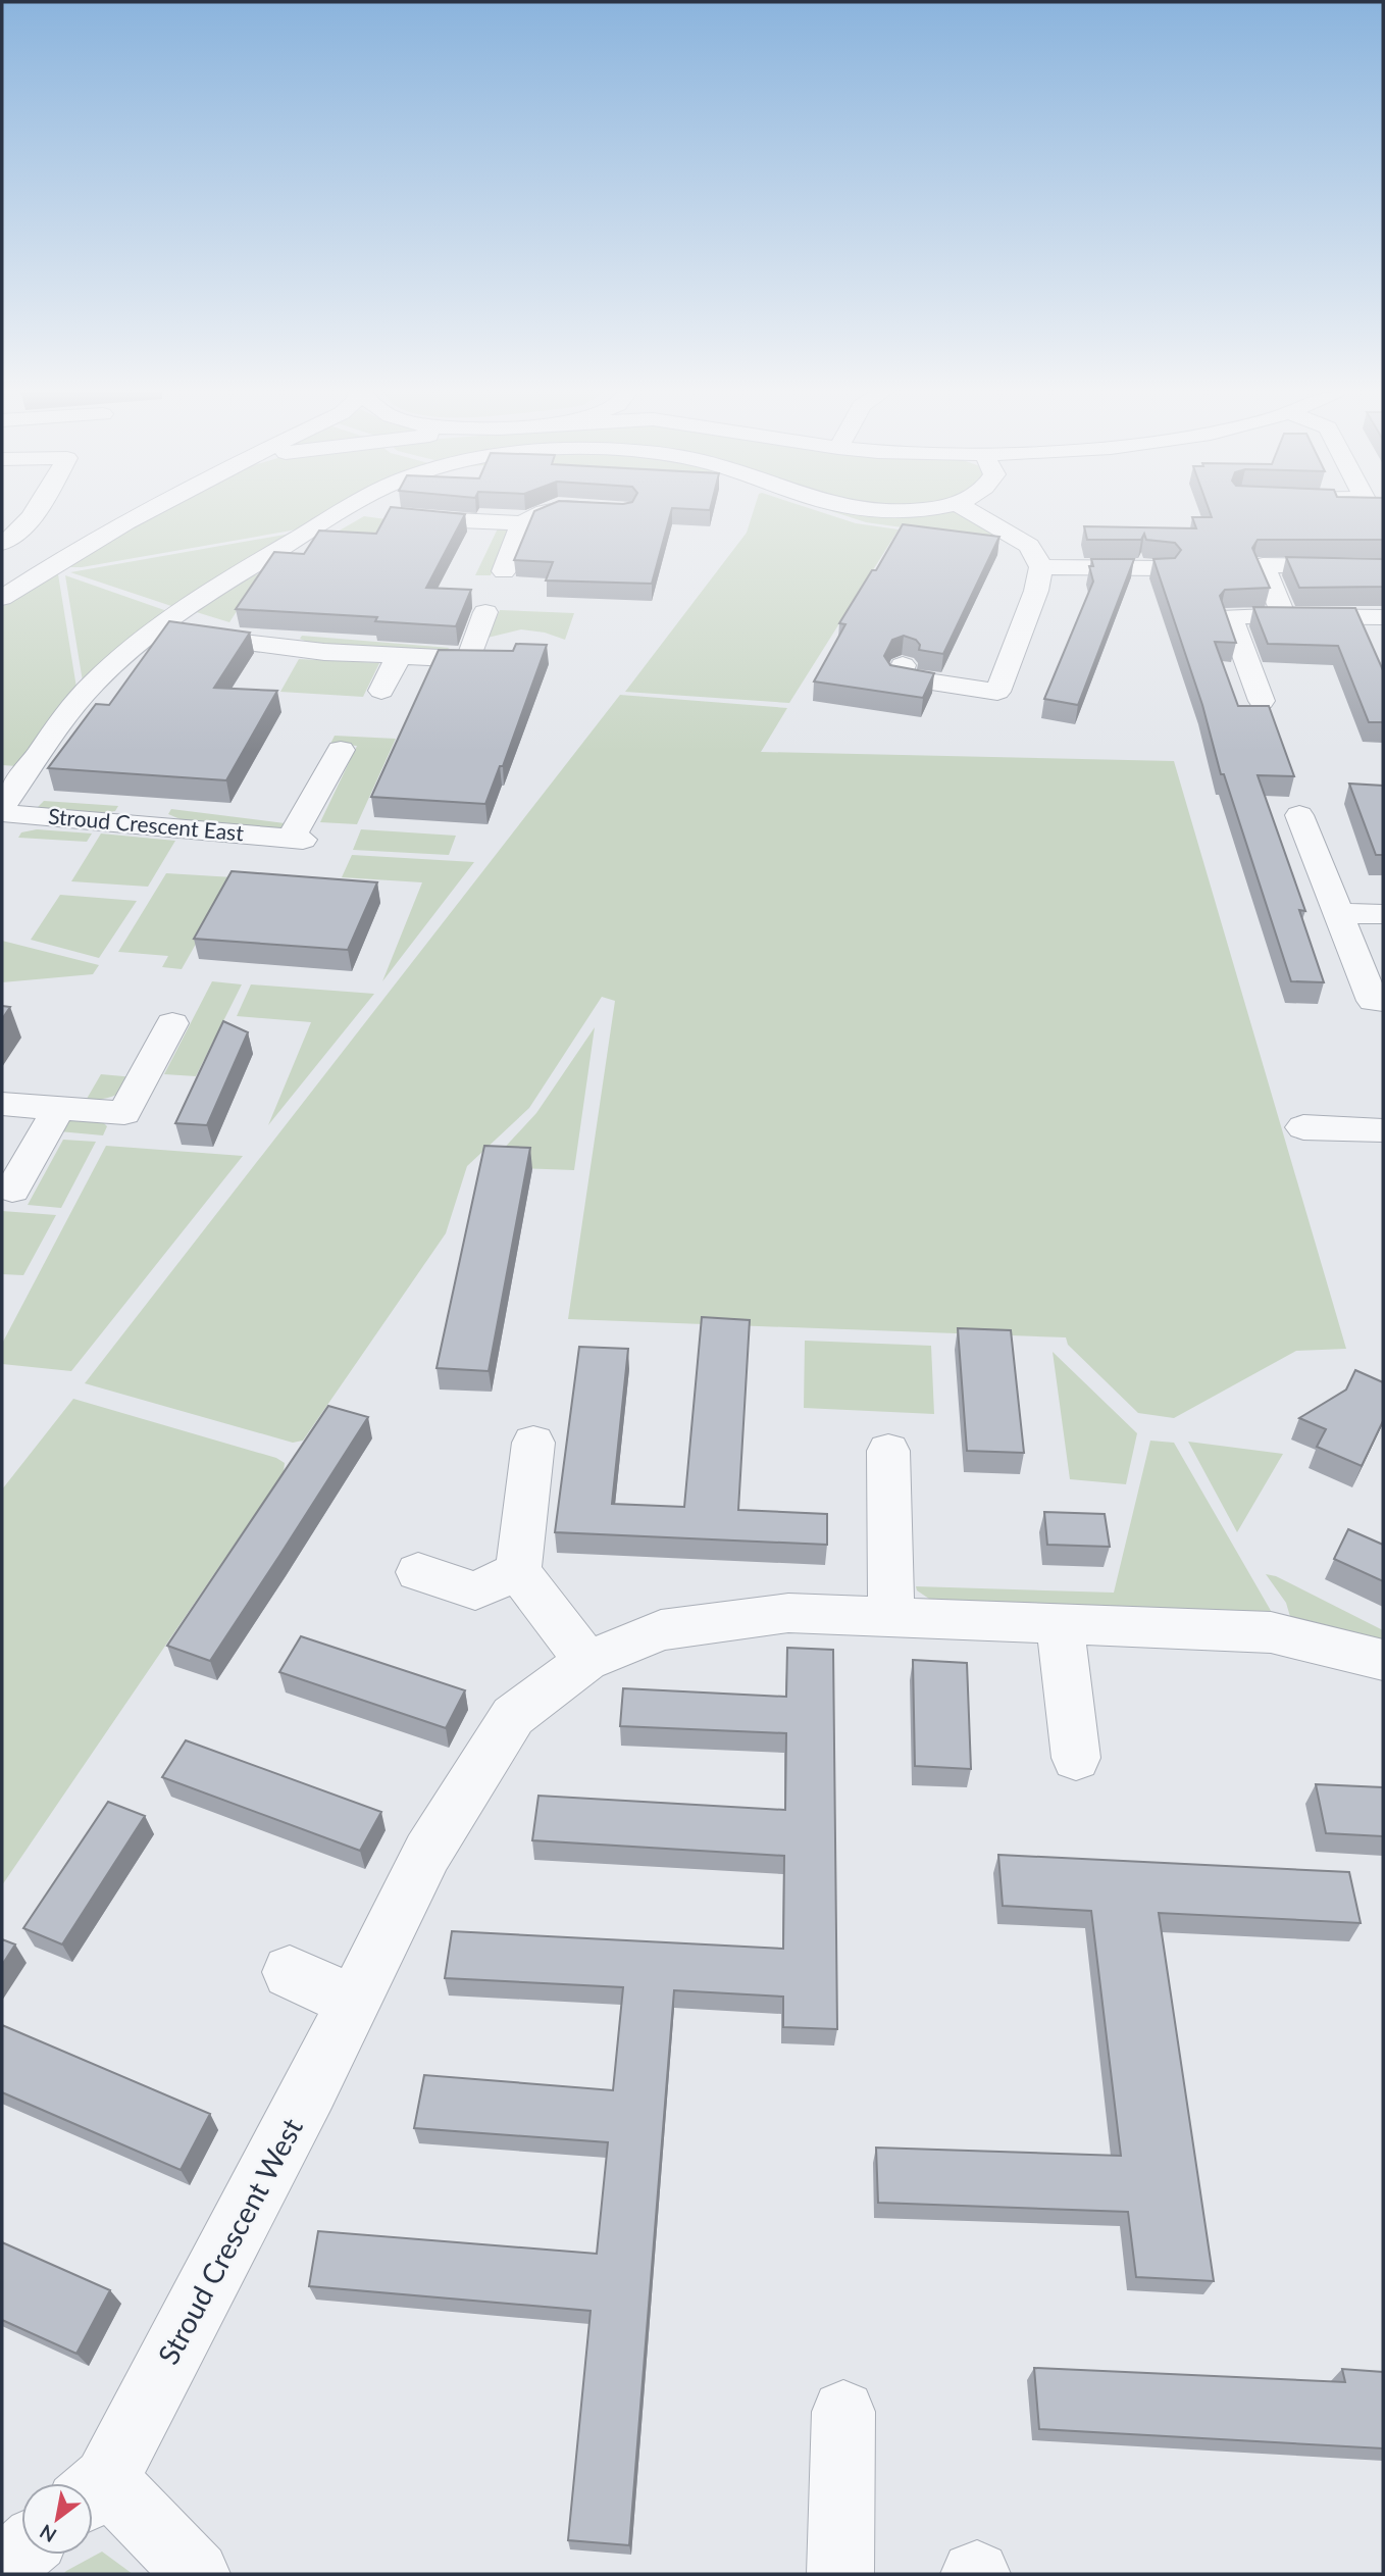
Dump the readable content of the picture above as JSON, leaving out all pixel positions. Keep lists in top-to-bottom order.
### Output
{
  "streets": {
    "street": ["Stroud Crescent East", "Stroud Crescent West"]
  },
  "north": "bottom left"
}
